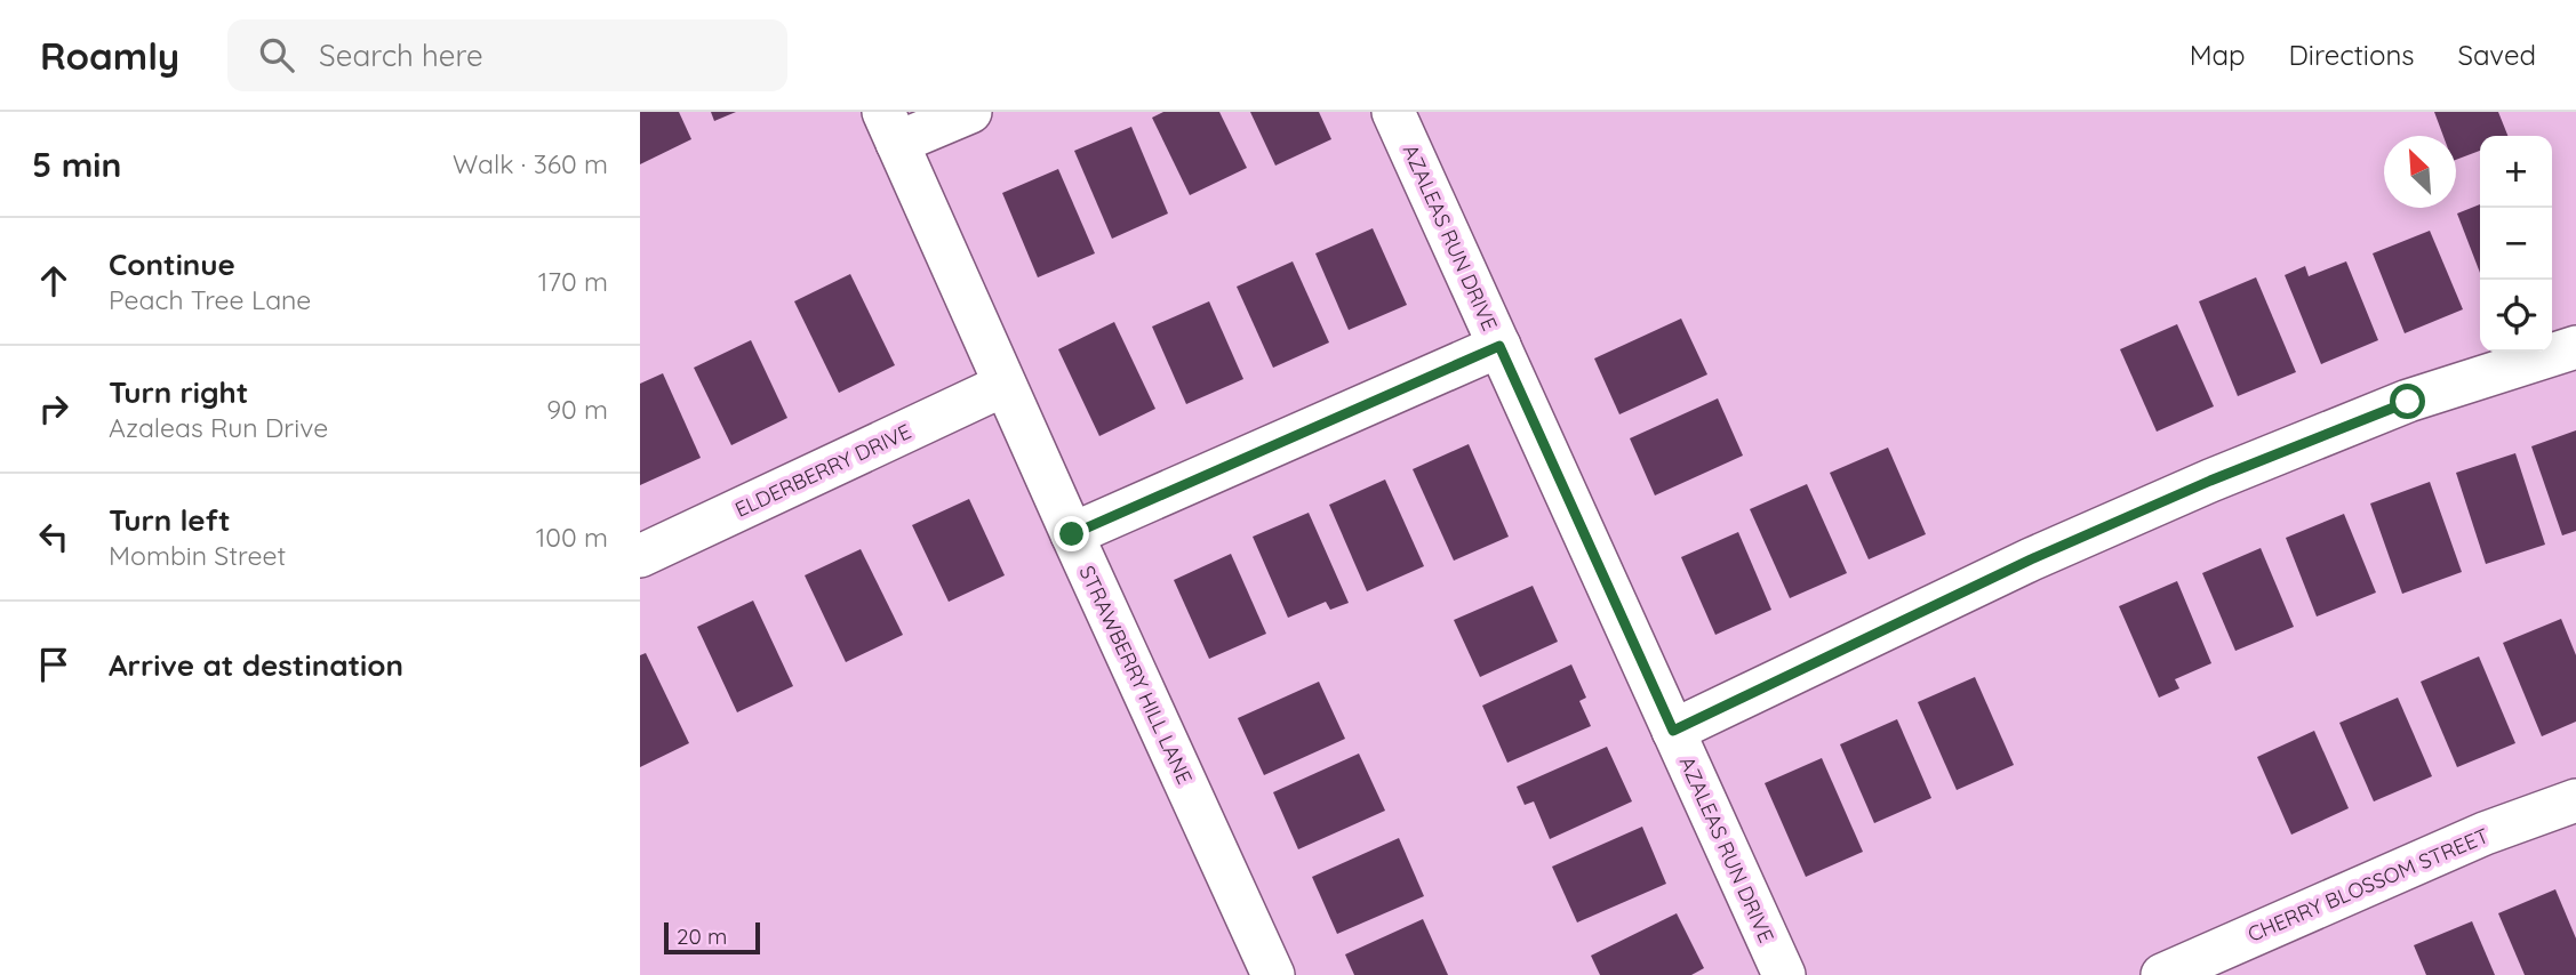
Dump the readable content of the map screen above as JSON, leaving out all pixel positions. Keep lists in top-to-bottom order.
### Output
{
  "streets": {
    "street": [
      "AZALEAS RUN DRIVE",
      "ELDERBERRY DRIVE",
      "STRAWBERRY HILL LANE",
      "CHERRY BLOSSOM STREET"
    ]
  },
  "crossings": [
    ["ELDERBERRY DRIVE", "STRAWBERRY HILL LANE"]
  ],
  "scale_bar": "20 m",
  "north": "top left",
  "page": {
    "header": "Roamly",
    "search": "Search here",
    "nav": ["Map", "Directions", "Saved"],
    "heading": ["5 min", "Walk · 360 m"],
    "map_buttons": ["+", "−"],
    "list": [
      ["Continue", "Peach Tree Lane", "170 m"],
      ["Turn right", "Azaleas Run Drive", "90 m"],
      ["Turn left", "Mombin Street", "100 m"],
      "Arrive at destination"
    ],
    "scale": "20 m"
  }
}
